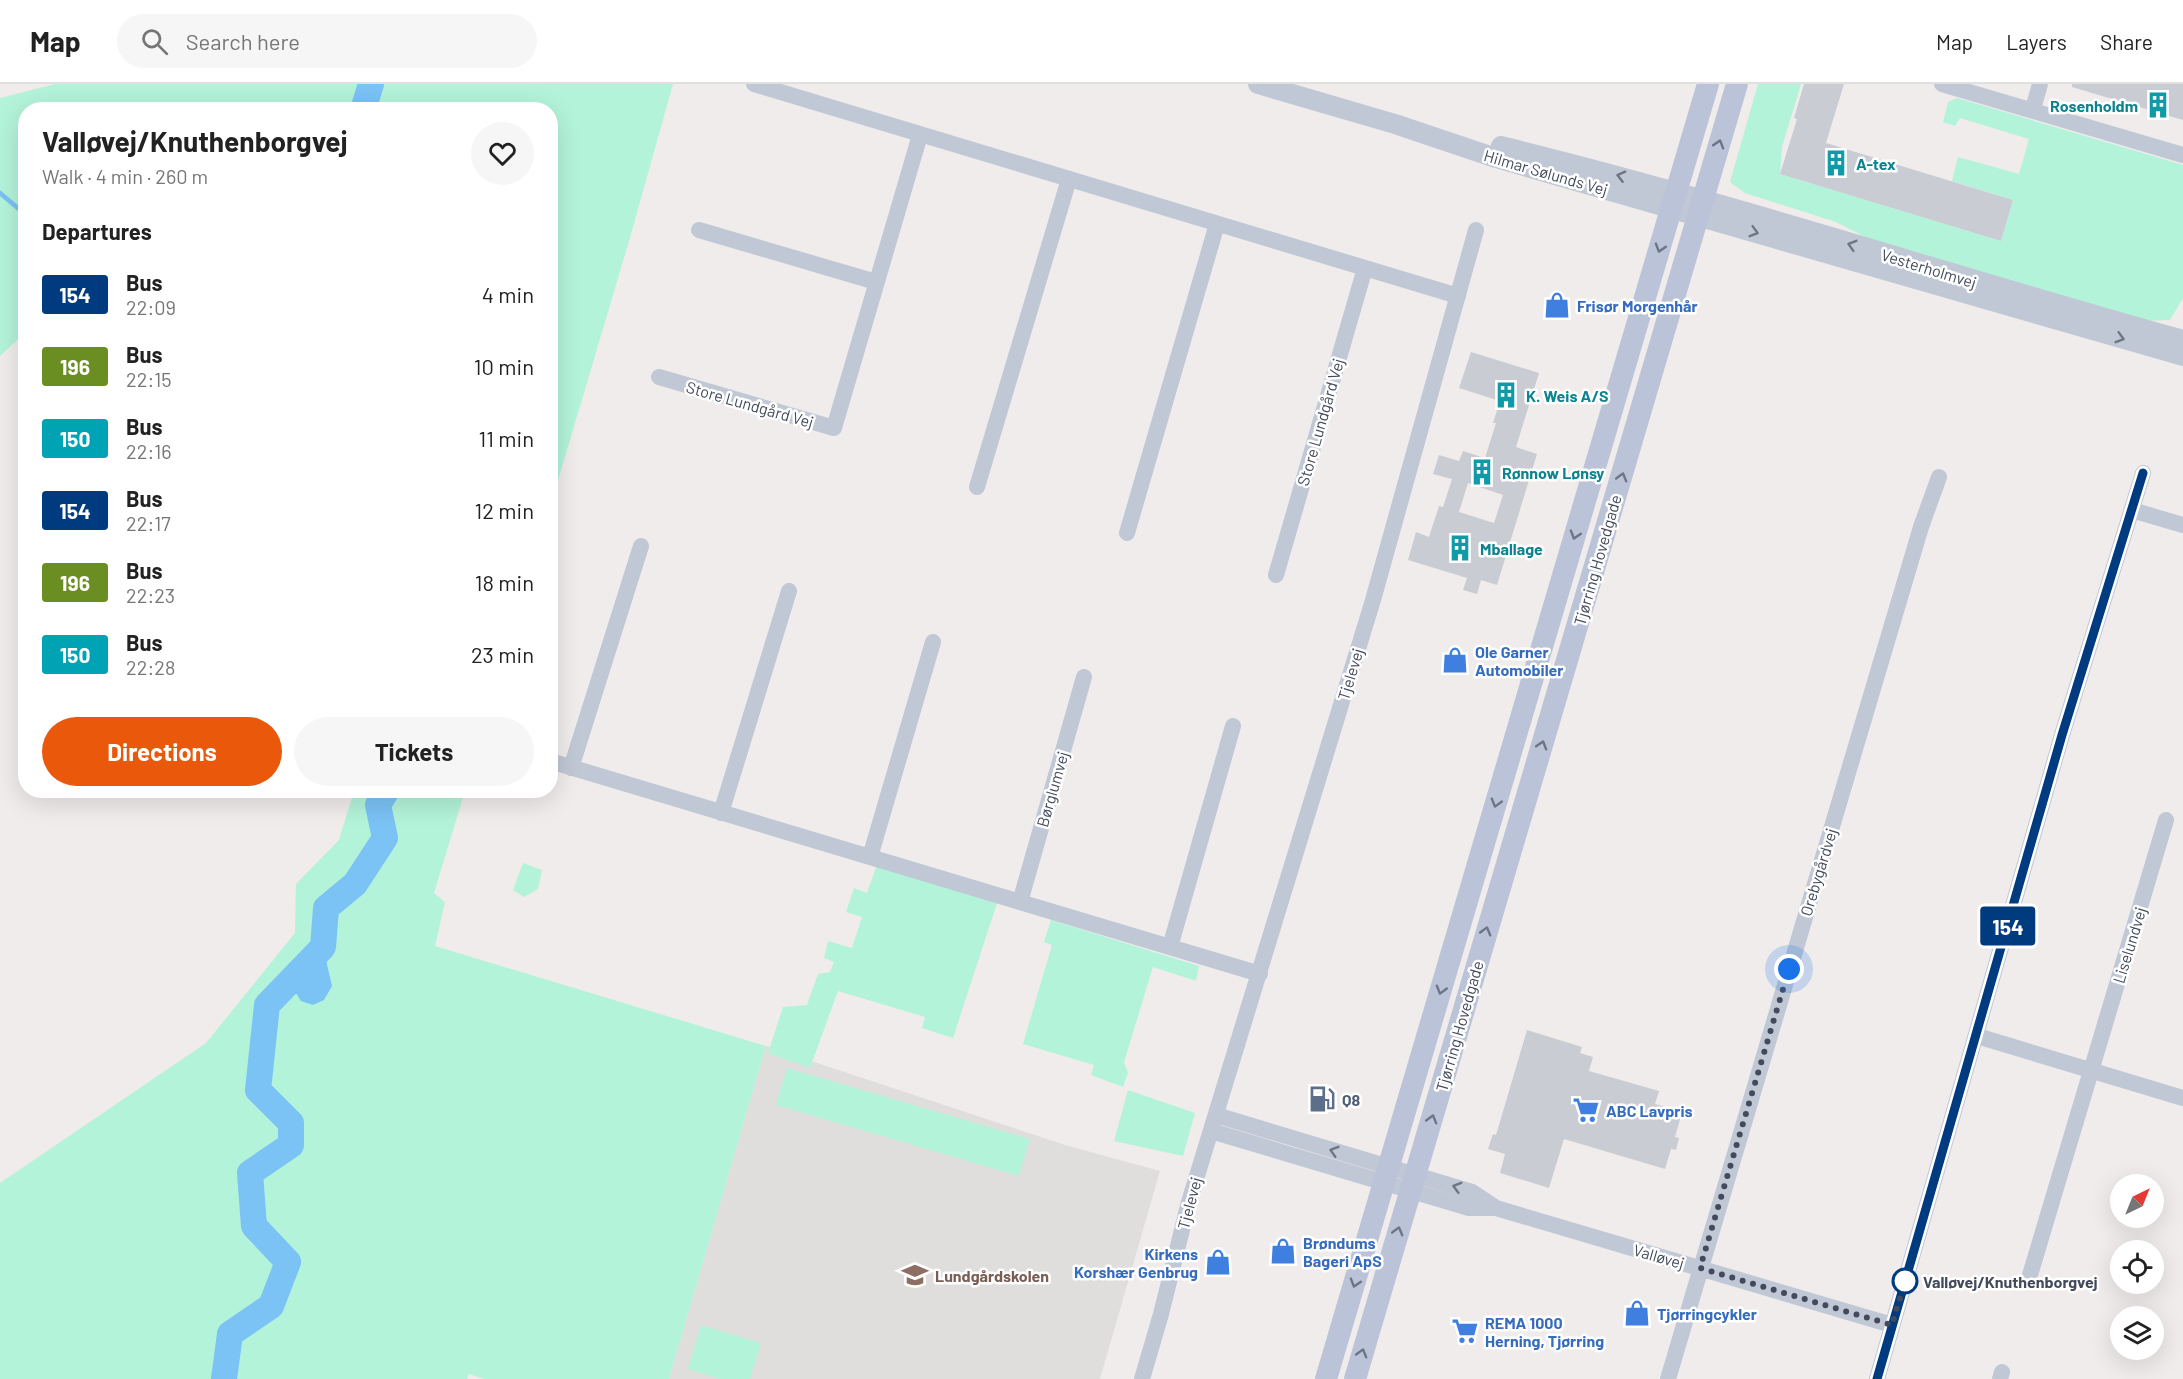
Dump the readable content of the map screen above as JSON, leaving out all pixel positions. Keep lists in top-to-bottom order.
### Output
{
  "streets": {
    "main road": ["Tjørring Hovedgade"],
    "street": [
      "Hilmar Sølunds Vej",
      "Vesterholmvej",
      "Store Lundgård Vej",
      "Tjelevej",
      "Børglumvej",
      "Orebygårdvej",
      "Liselundvej",
      "Valløvej"
    ]
  },
  "crossings": [
    ["Hilmar Sølunds Vej", "Vesterholmvej"],
    ["Hilmar Sølunds Vej", "Tjørring Hovedgade"],
    ["Vesterholmvej", "Tjørring Hovedgade"],
    ["Tjørring Hovedgade", "Valløvej"],
    ["Orebygårdvej", "Valløvej"]
  ],
  "places": {
    "building": [
      "Rosenholdm",
      "A-tex",
      "K. Weis A/S",
      "Rønnow Lønsy",
      "Mballage"
    ],
    "shop": [
      "Frisør Morgenhår",
      "Ole Garner Automobiler",
      "Brøndums Bageri ApS",
      "Kirkens Korshær Genbrug",
      "Tjørringcykler"
    ],
    "fuel station": ["Q8"],
    "supermarket": ["ABC Lavpris", "REMA 1000 Herning, Tjørring"],
    "school or university": ["Lundgårdskolen"],
    "other": ["Valløvej/Knuthenborgvej"]
  },
  "lines": ["bus line 154"],
  "north": "top right",
  "page": {
    "header": "Map",
    "search": "Search here",
    "nav": ["Map", "Layers", "Share"],
    "on_map": "154",
    "heading": [
      ["Valløvej/Knuthenborgvej", "Walk · 4 min · 260 m"],
      "Departures"
    ],
    "list": [
      {
        "mark": "154",
        "name": "Bus",
        "note": "22:09",
        "value": "4 min"
      },
      {
        "mark": "196",
        "name": "Bus",
        "note": "22:15",
        "value": "10 min"
      },
      {
        "mark": "150",
        "name": "Bus",
        "note": "22:16",
        "value": "11 min"
      },
      {
        "mark": "154",
        "name": "Bus",
        "note": "22:17",
        "value": "12 min"
      },
      {
        "mark": "196",
        "name": "Bus",
        "note": "22:23",
        "value": "18 min"
      },
      {
        "mark": "150",
        "name": "Bus",
        "note": "22:28",
        "value": "23 min"
      }
    ],
    "buttons": ["Directions", "Tickets"]
  }
}
